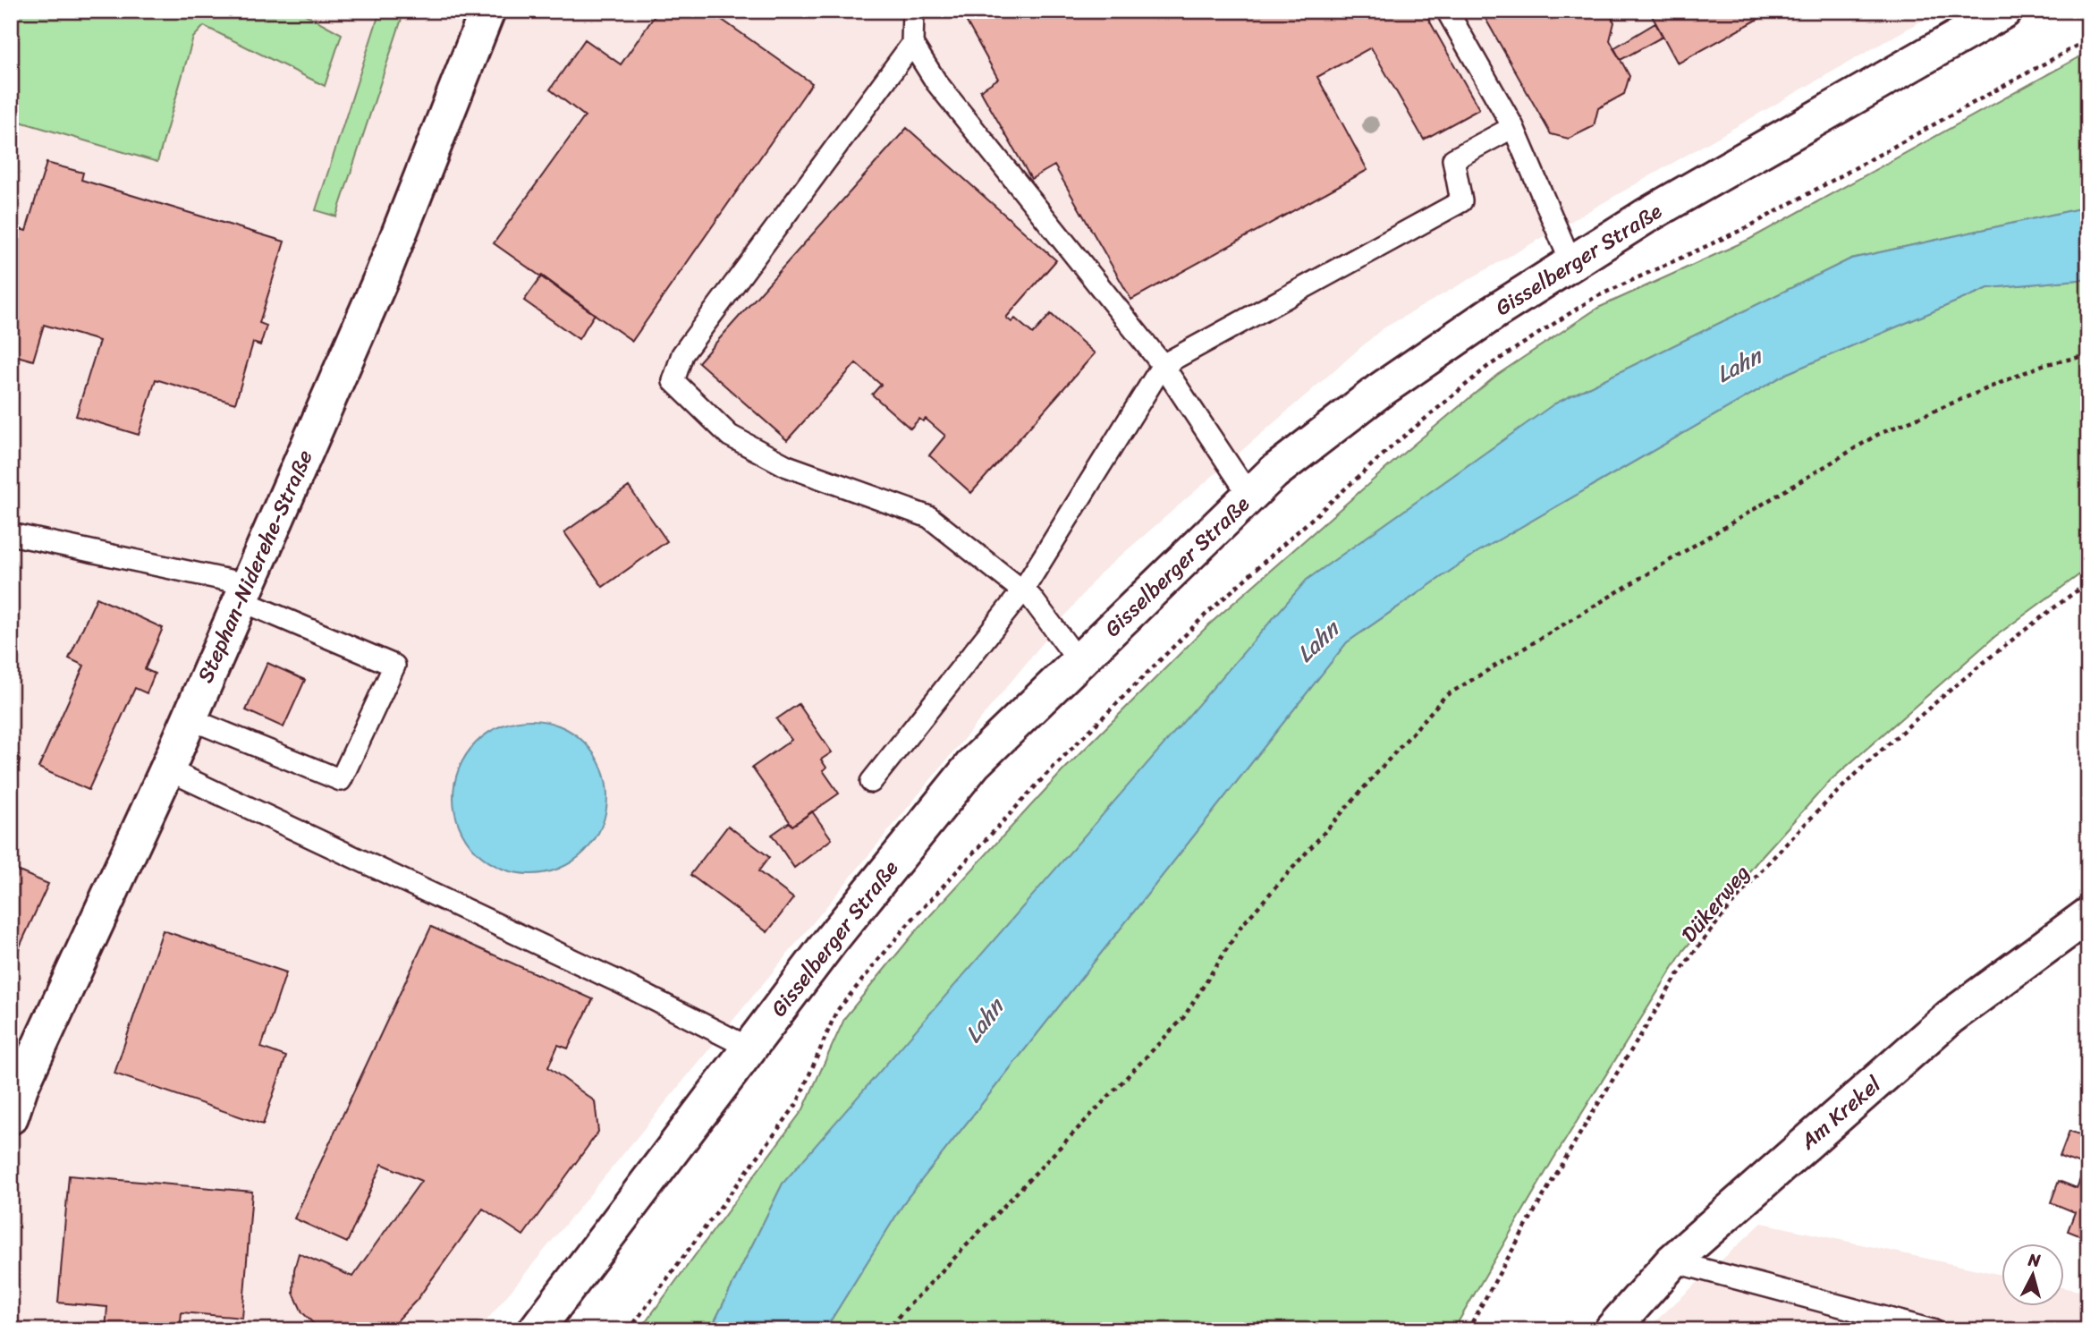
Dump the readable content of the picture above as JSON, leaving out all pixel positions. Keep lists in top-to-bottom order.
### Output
{
  "streets": {
    "main road": ["Gisselberger Straße", "Stephan-Niderehe-Straße", "Am Krekel"],
    "path": ["Dükerweg"]
  },
  "water": ["Lahn"],
  "north": "top"
}
